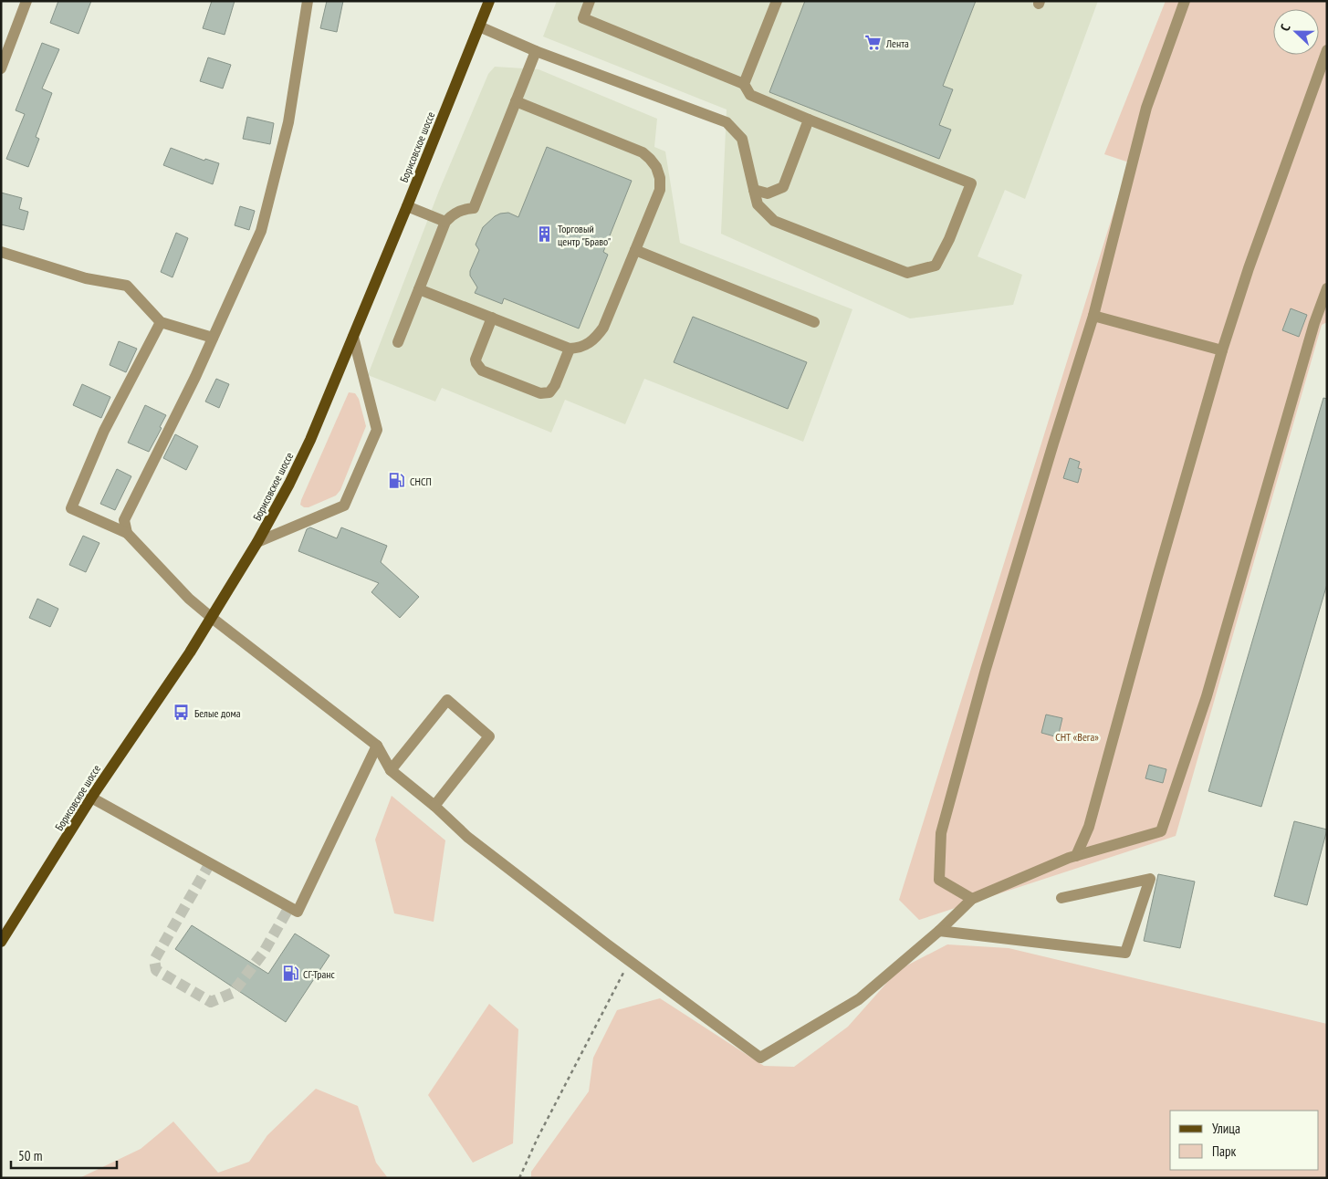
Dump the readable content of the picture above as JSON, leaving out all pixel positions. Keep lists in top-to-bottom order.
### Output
{
  "streets": {
    "main road": ["Борисовское шоссе"]
  },
  "parks": ["СНТ «Вега»"],
  "places": {
    "supermarket": ["Лента"],
    "building": ["Торговый центр \"Браво\""],
    "fuel station": ["СНСП", "СГ-Транс"],
    "bus stop": ["Белые дома"]
  },
  "legend": ["Улица", "Парк"],
  "scale_bar": "50 m",
  "north": "left"
}
